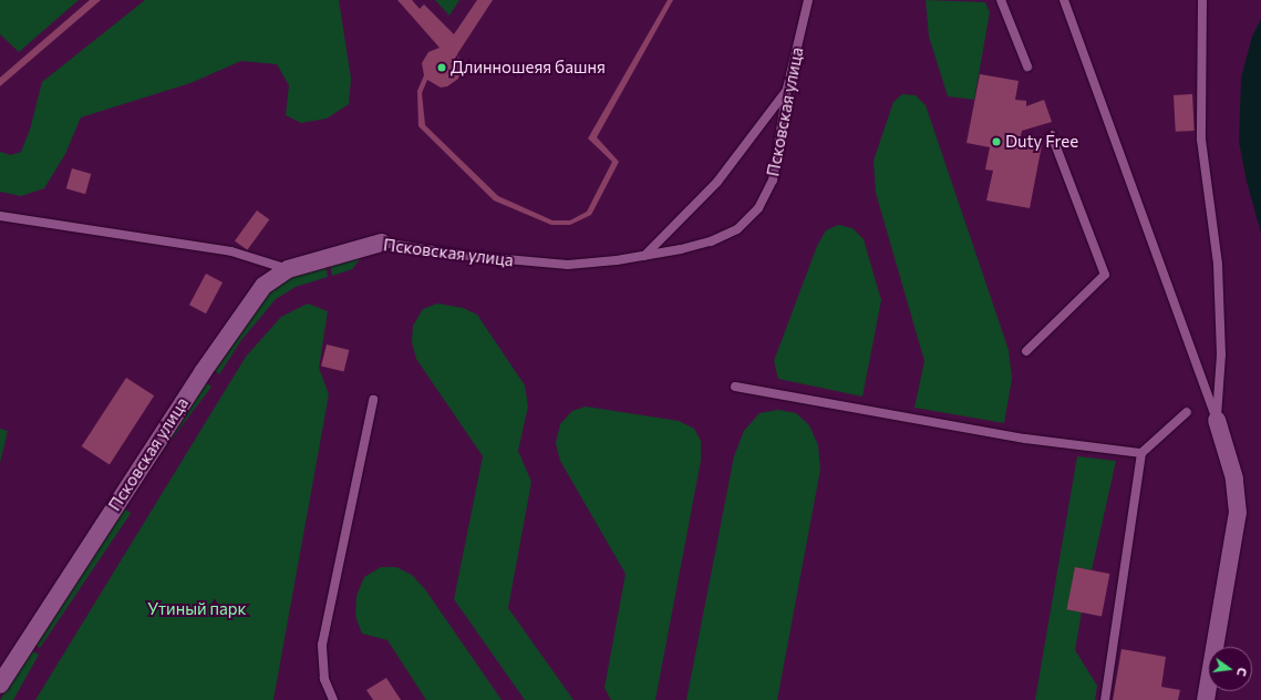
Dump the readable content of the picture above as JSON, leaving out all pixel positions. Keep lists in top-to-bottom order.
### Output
{
  "streets": {
    "street": ["Псковская улица"]
  },
  "parks": ["Утиный парк"],
  "places": ["Длинношеяя башня", "Duty Free"],
  "north": "right"
}
